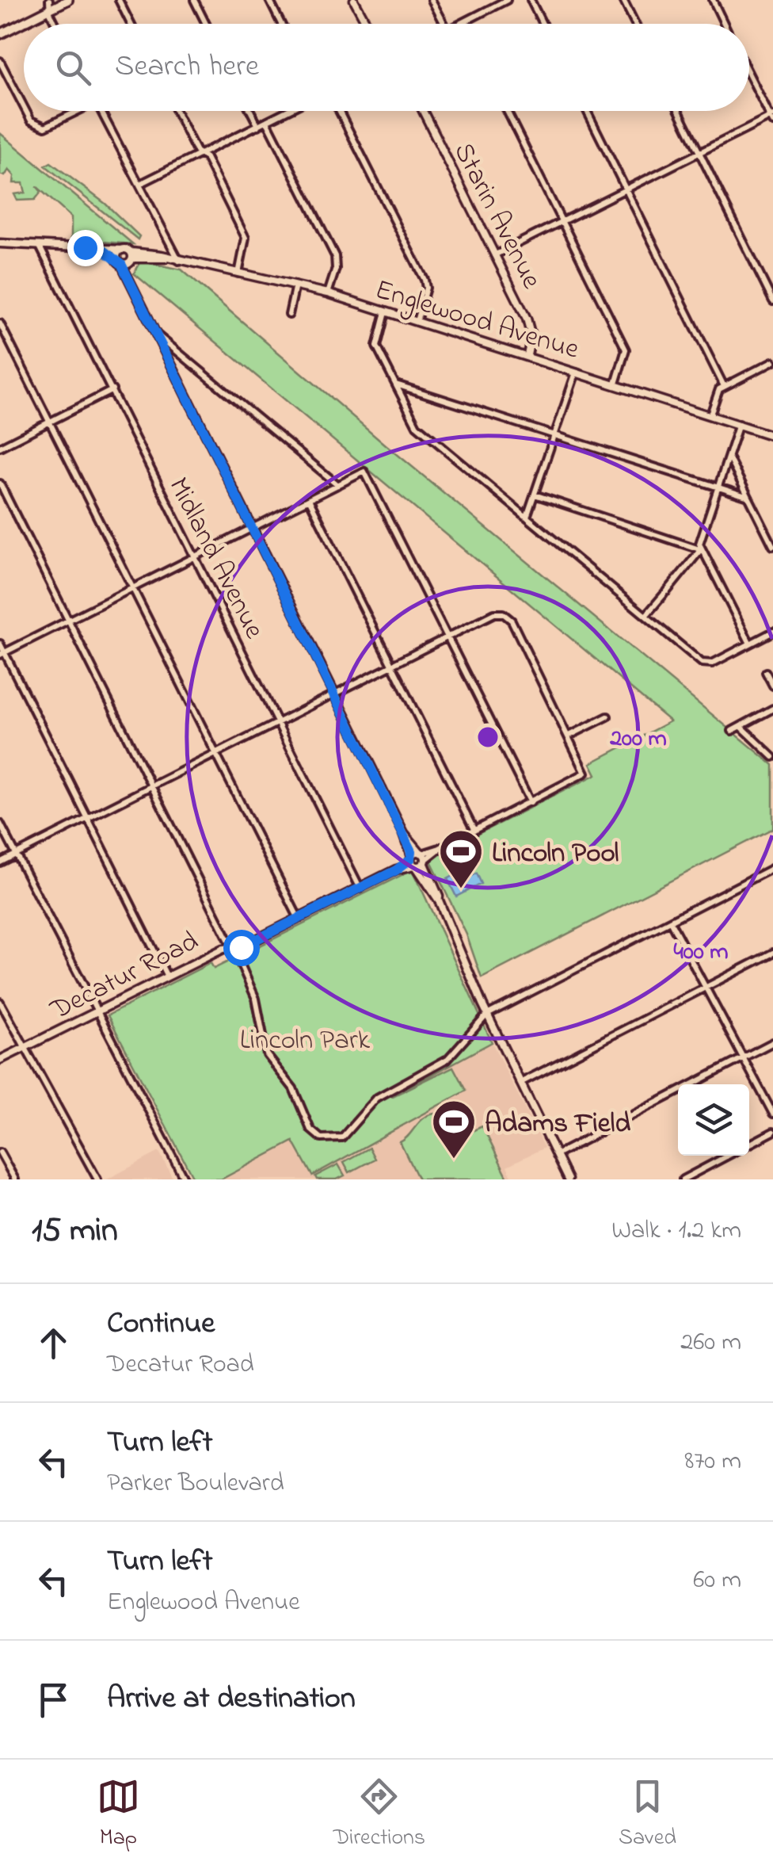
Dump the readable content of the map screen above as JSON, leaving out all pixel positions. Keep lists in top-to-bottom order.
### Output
{
  "streets": {
    "street": [
      "Starin Avenue",
      "Englewood Avenue",
      "Midland Avenue",
      "Decatur Road"
    ]
  },
  "crossings": [
    ["Starin Avenue", "Englewood Avenue"],
    ["Englewood Avenue", "Midland Avenue"],
    ["Midland Avenue", "Decatur Road"]
  ],
  "parks": ["Lincoln Park"],
  "places": {
    "sports": ["Lincoln Pool", "Adams Field"]
  },
  "page": {
    "search": "Search here",
    "heading": ["15 min", "Walk · 1.2 km"],
    "list": [
      ["Continue", "Decatur Road", "260 m"],
      ["Turn left", "Parker Boulevard", "870 m"],
      ["Turn left", "Englewood Avenue", "60 m"],
      "Arrive at destination"
    ],
    "nav": ["Map", "Directions", "Saved"]
  },
  "rings": ["200 m", "400 m"]
}
